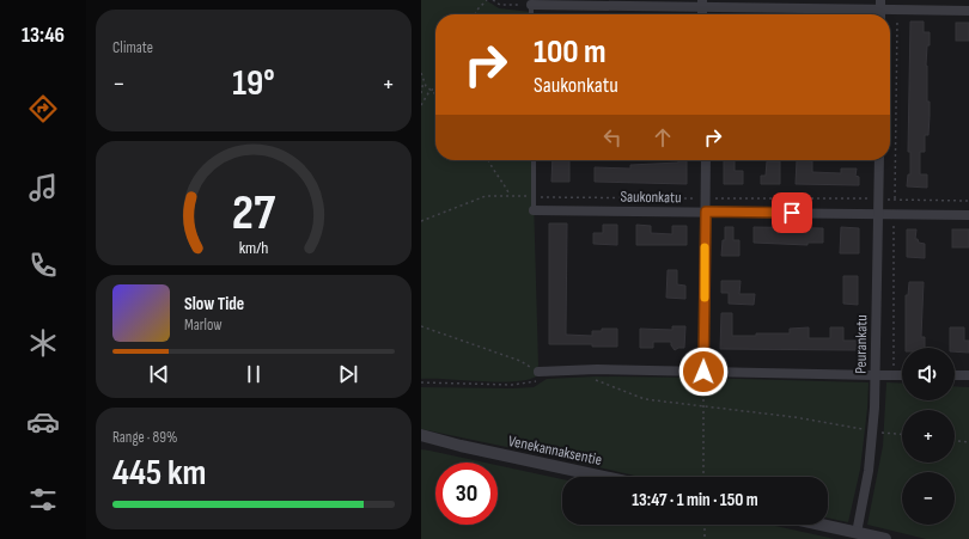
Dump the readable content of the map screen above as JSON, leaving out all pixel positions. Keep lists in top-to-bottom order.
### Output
{
  "streets": {
    "street": ["Saukonkatu", "Peurankatu", "Venekannaksentie"]
  },
  "crossings": [
    ["Saukonkatu", "Peurankatu"]
  ],
  "page": {
    "tabs": "13:46",
    "tile": [
      "Climate",
      ["Range · 89%", "445 km"]
    ],
    "turn": ["100 m", "Saukonkatu"],
    "heat": ["−", "19°", "+"],
    "song": ["Slow Tide", "Marlow"],
    "map_buttons": ["+", "−"],
    "limit": "30",
    "trip": "13:47 · 1 min · 150 m",
    "gauge": ["27", "km/h"]
  }
}
